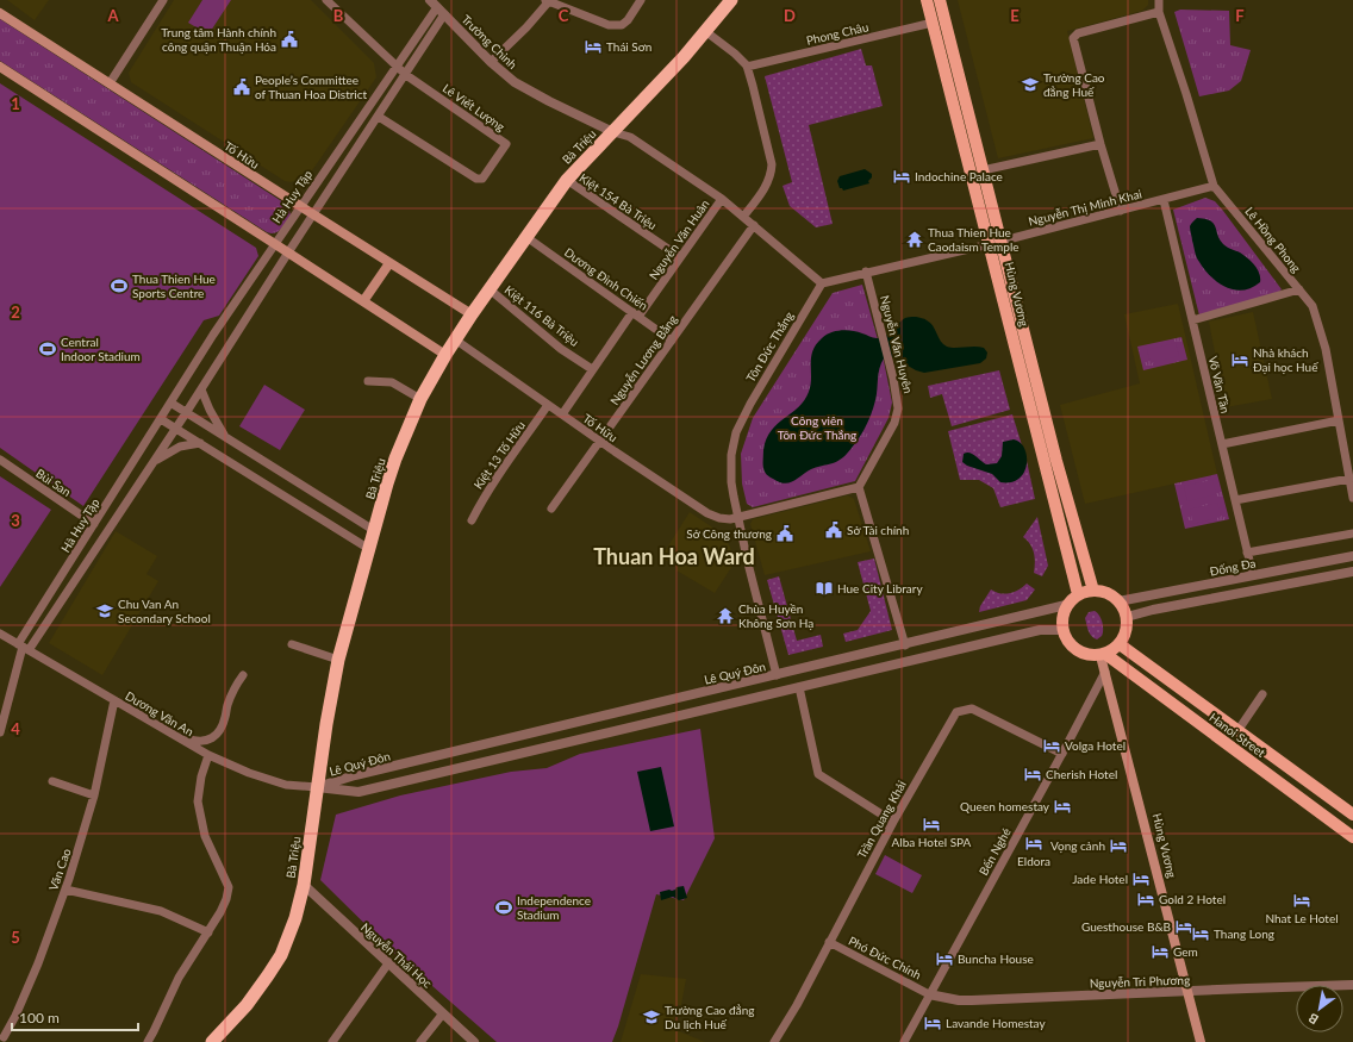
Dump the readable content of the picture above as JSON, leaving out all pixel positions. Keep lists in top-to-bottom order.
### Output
{
  "streets": {
    "highway": ["Bà Triệu"],
    "main road": ["Tố Hữu", "Hùng Vương", "Hanoi Street"],
    "street": [
      "Phong Châu",
      "Trường Chinh",
      "Lê Viết Lượng",
      "Hà Huy Tập",
      "Kiệt 154 Bà Triệu",
      "Nguyễn Thị Minh Khai",
      "Nguyễn Văn Huân",
      "Lê Hồng Phong",
      "Dương Đình Chiến",
      "Kiệt 116 Bà Triệu",
      "Nguyễn Văn Huyên",
      "Tôn Đức Thắng",
      "Nguyễn Lương Bằng",
      "Võ Văn Tần",
      "Kiệt 13 Tố Hữu",
      "Bùi San",
      "Đống Đa",
      "Lê Quý Đôn",
      "Dương Văn An",
      "Trần Quang Khải",
      "Bến Nghé",
      "Văn Cao",
      "Nguyễn Thái Học",
      "Phó Đức Chính",
      "Nguyễn Tri Phương"
    ]
  },
  "crossings": [
    ["Phong Châu", "Hùng Vương"],
    ["Trường Chinh", "Bà Triệu"],
    ["Trường Chinh", "Hà Huy Tập"],
    ["Lê Viết Lượng", "Hà Huy Tập"],
    ["Bà Triệu", "Tố Hữu"],
    ["Bà Triệu", "Kiệt 154 Bà Triệu"],
    ["Bà Triệu", "Dương Đình Chiến"],
    ["Bà Triệu", "Kiệt 116 Bà Triệu"],
    ["Bà Triệu", "Lê Quý Đôn"],
    ["Bà Triệu", "Dương Văn An"],
    ["Bà Triệu", "Nguyễn Thái Học"],
    ["Tố Hữu", "Hà Huy Tập"],
    ["Tố Hữu", "Tôn Đức Thắng"],
    ["Tố Hữu", "Nguyễn Lương Bằng"],
    ["Tố Hữu", "Kiệt 13 Tố Hữu"],
    ["Hà Huy Tập", "Bùi San"],
    ["Hà Huy Tập", "Dương Văn An"],
    ["Kiệt 154 Bà Triệu", "Nguyễn Văn Huân"],
    ["Nguyễn Thị Minh Khai", "Lê Hồng Phong"],
    ["Nguyễn Thị Minh Khai", "Hùng Vương"],
    ["Nguyễn Thị Minh Khai", "Nguyễn Văn Huyên"],
    ["Nguyễn Thị Minh Khai", "Tôn Đức Thắng"],
    ["Nguyễn Thị Minh Khai", "Võ Văn Tần"],
    ["Nguyễn Văn Huân", "Dương Đình Chiến"],
    ["Dương Đình Chiến", "Nguyễn Lương Bằng"],
    ["Hùng Vương", "Đống Đa"],
    ["Hùng Vương", "Lê Quý Đôn"],
    ["Hùng Vương", "Hanoi Street"],
    ["Hùng Vương", "Bến Nghé"],
    ["Hùng Vương", "Nguyễn Tri Phương"],
    ["Tôn Đức Thắng", "Lê Quý Đôn"],
    ["Võ Văn Tần", "Đống Đa"],
    ["Đống Đa", "Lê Quý Đôn"],
    ["Đống Đa", "Hanoi Street"],
    ["Lê Quý Đôn", "Dương Văn An"],
    ["Lê Quý Đôn", "Hanoi Street"],
    ["Dương Văn An", "Văn Cao"],
    ["Trần Quang Khải", "Bến Nghé"],
    ["Trần Quang Khải", "Phó Đức Chính"],
    ["Bến Nghé", "Phó Đức Chính"],
    ["Bến Nghé", "Nguyễn Tri Phương"],
    ["Phó Đức Chính", "Nguyễn Tri Phương"]
  ],
  "districts": ["Thuan Hoa Ward"],
  "parks": ["Công viên Tôn Đức Thắng"],
  "places": {
    "public building": [
      "Trung tâm Hành chính công quận Thuận Hóa",
      "People’s Committee of Thuan Hoa District",
      "Sở Tài chính",
      "Sở Công thương"
    ],
    "hotel": [
      "Thái Sơn",
      "Indochine Palace",
      "Nhà khách Đại học Huế",
      "Volga Hotel",
      "Cherish Hotel",
      "Queen homestay",
      "Alba Hotel SPA",
      "Eldora",
      "Vọng cảnh",
      "Jade Hotel",
      "Gold 2 Hotel",
      "Nhat Le Hotel",
      "Guesthouse B&B",
      "Thang Long",
      "Gem",
      "Buncha House",
      "Lavande Homestay"
    ],
    "school or university": ["Trường Cao đẳng Huế", "Chu Van An Secondary School", "Trường Cao đẳng Du lịch Huế"],
    "temple": ["Thua Thien Hue Caodaism Temple", "Chùa Huyền Không Sơn Hạ"],
    "sports": ["Thua Thien Hue Sports Centre", "Central Indoor Stadium", "Independence Stadium"],
    "library": ["Hue City Library"]
  },
  "scale_bar": "100 m",
  "north": "bottom left",
  "grid": {
    "columns": [
      "A",
      "B",
      "C",
      "D",
      "E",
      "F"
    ],
    "rows": [
      "1",
      "2",
      "3",
      "4",
      "5"
    ]
  }
}
